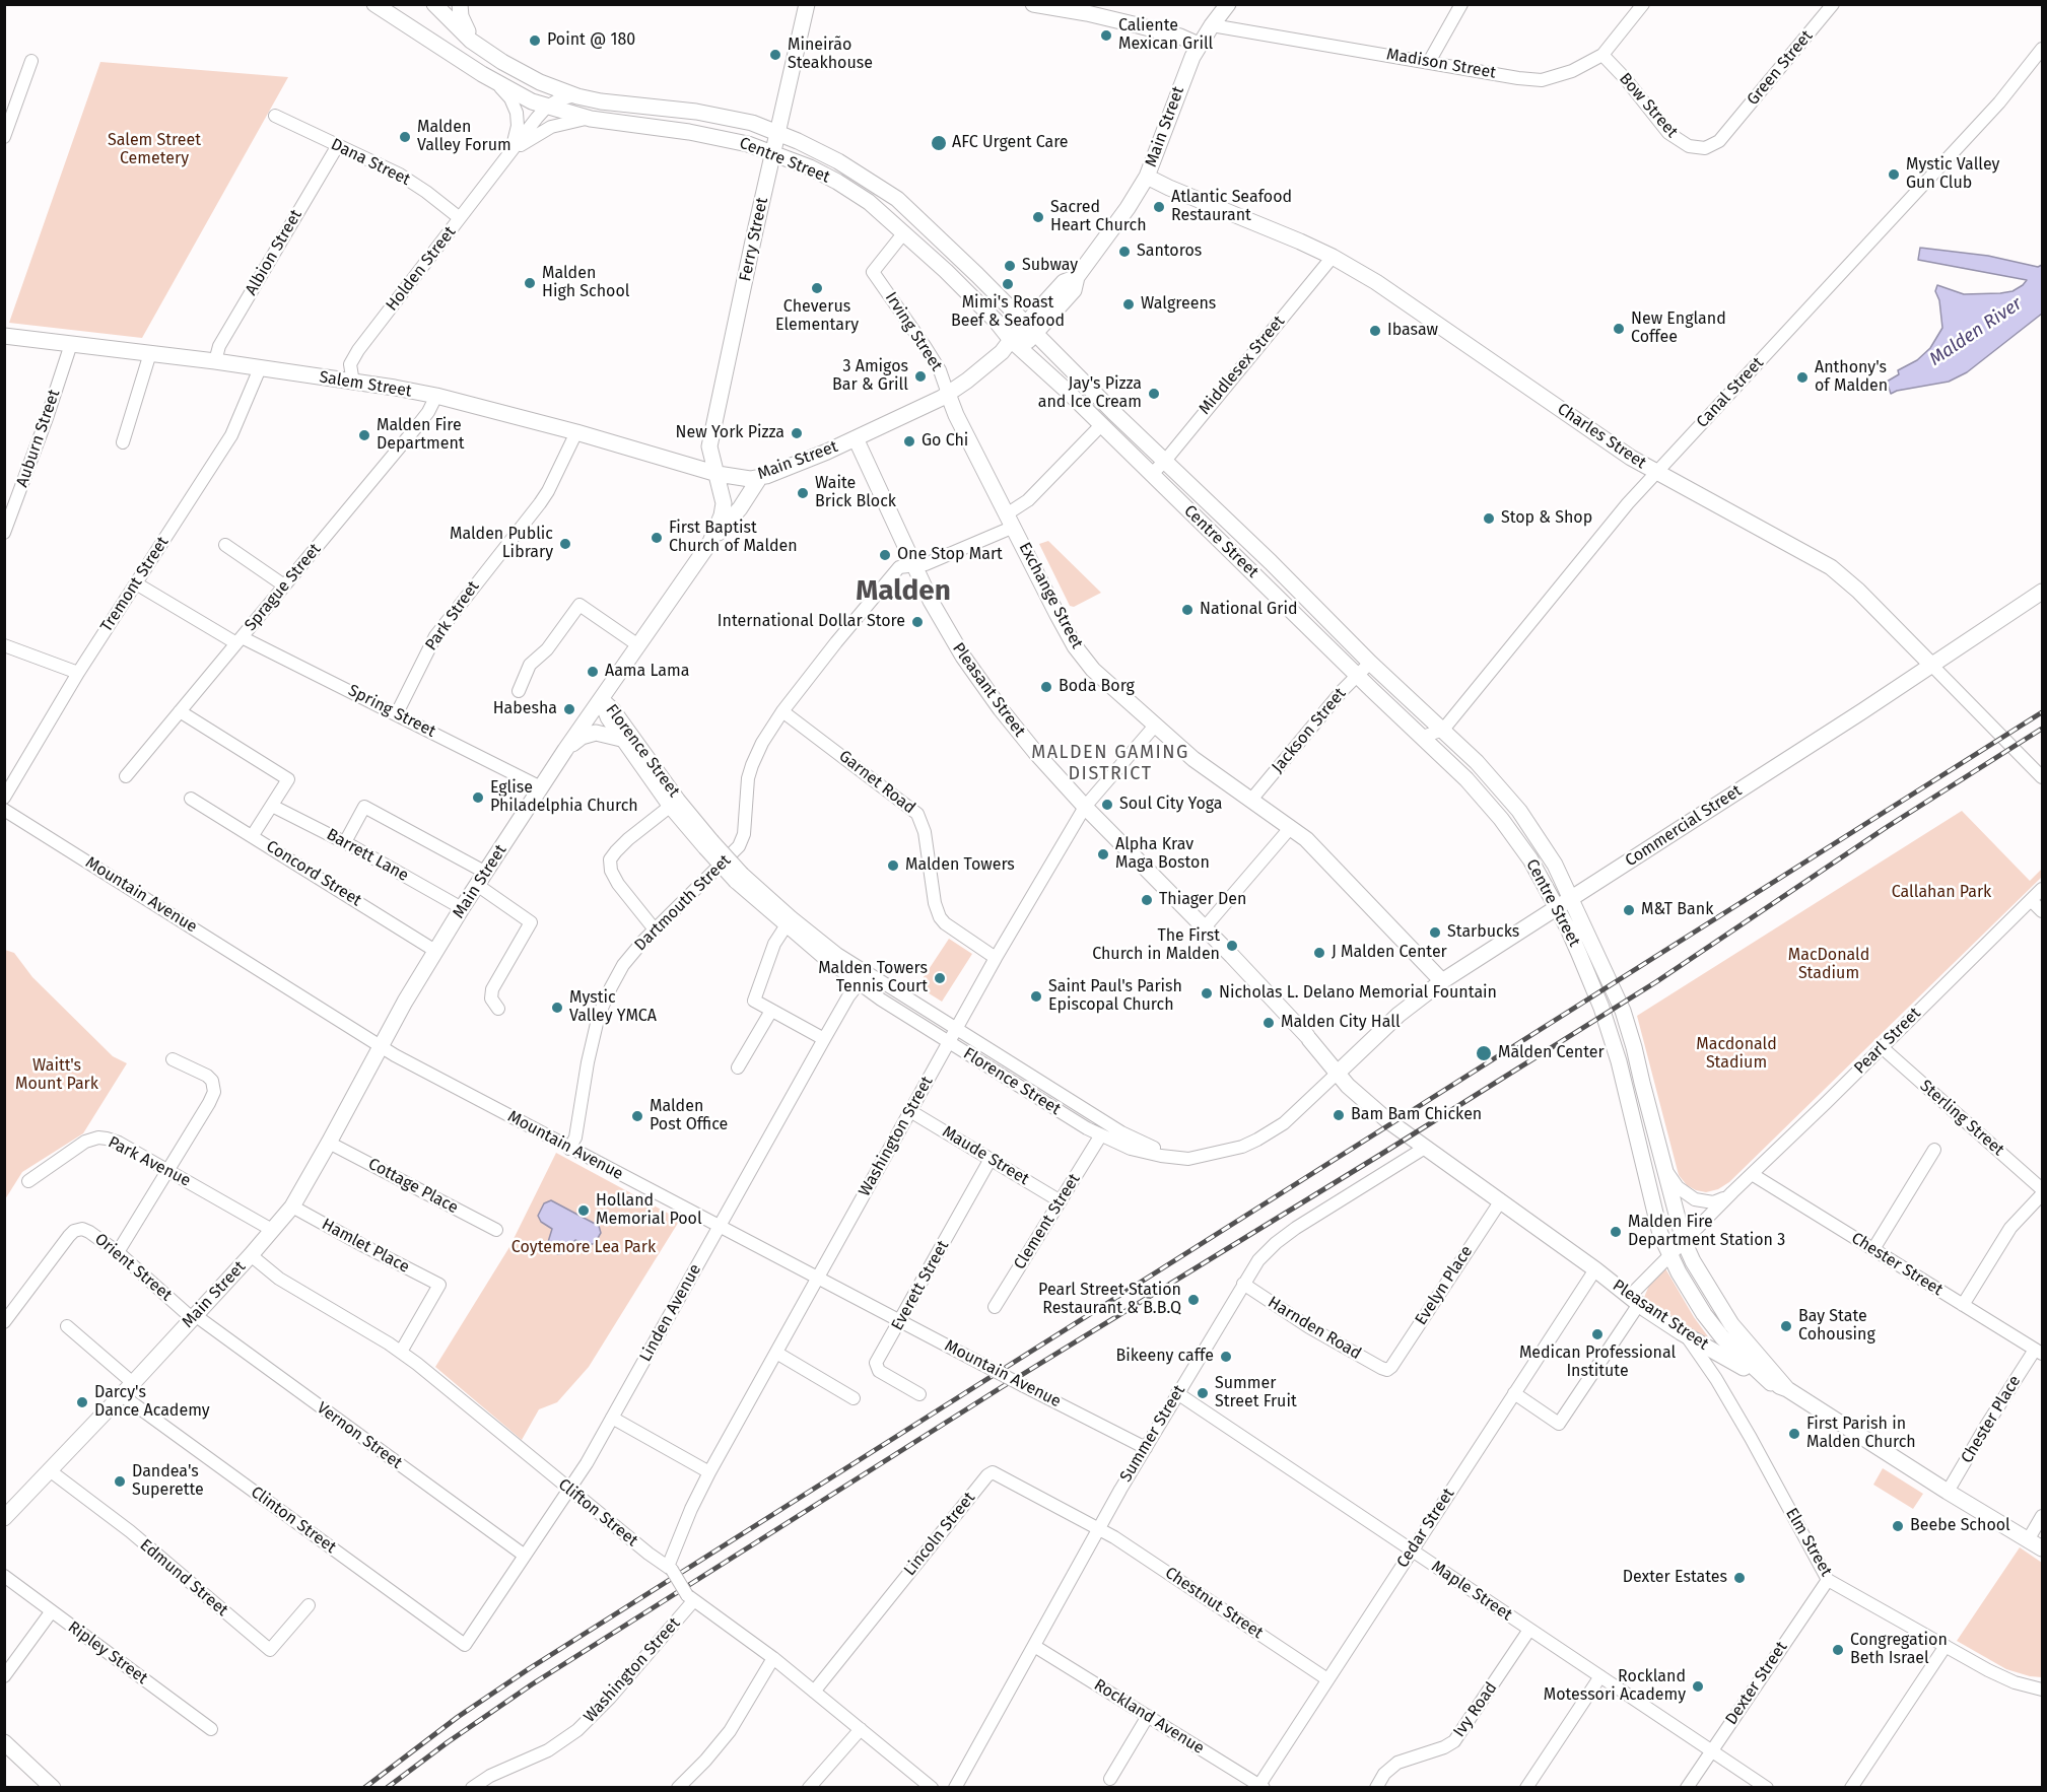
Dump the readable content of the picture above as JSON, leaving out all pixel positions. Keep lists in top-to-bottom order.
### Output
{
  "streets": {
    "main road": [
      "Main Street",
      "Centre Street",
      "Ferry Street",
      "Salem Street",
      "Charles Street",
      "Exchange Street",
      "Pleasant Street",
      "Commercial Street"
    ],
    "street": [
      "Madison Street",
      "Green Street",
      "Bow Street",
      "Dana Street",
      "Albion Street",
      "Holden Street",
      "Irving Street",
      "Middlesex Street",
      "Canal Street",
      "Auburn Street",
      "Tremont Street",
      "Sprague Street",
      "Park Street",
      "Spring Street",
      "Jackson Street",
      "Florence Street",
      "Garnet Road",
      "Barrett Lane",
      "Concord Street",
      "Mountain Avenue",
      "Dartmouth Street",
      "Pearl Street",
      "Sterling Street",
      "Washington Street",
      "Maude Street",
      "Park Avenue",
      "Cottage Place",
      "Clement Street",
      "Hamlet Place",
      "Chester Street",
      "Orient Street",
      "Everett Street",
      "Evelyn Place",
      "Linden Avenue",
      "Harnden Road",
      "Chester Place",
      "Summer Street",
      "Vernon Street",
      "Clifton Street",
      "Clinton Street",
      "Cedar Street",
      "Lincoln Street",
      "Elm Street",
      "Edmund Street",
      "Maple Street",
      "Chestnut Street",
      "Ripley Street",
      "Dexter Street",
      "Ivy Road",
      "Rockland Avenue"
    ]
  },
  "crossings": [
    ["Madison Street", "Bow Street"],
    ["Madison Street", "Main Street"],
    ["Green Street", "Bow Street"],
    ["Main Street", "Centre Street"],
    ["Main Street", "Ferry Street"],
    ["Main Street", "Irving Street"],
    ["Main Street", "Salem Street"],
    ["Main Street", "Charles Street"],
    ["Main Street", "Exchange Street"],
    ["Main Street", "Pleasant Street"],
    ["Main Street", "Spring Street"],
    ["Main Street", "Florence Street"],
    ["Main Street", "Barrett Lane"],
    ["Main Street", "Concord Street"],
    ["Main Street", "Mountain Avenue"],
    ["Main Street", "Park Avenue"],
    ["Main Street", "Cottage Place"],
    ["Main Street", "Hamlet Place"],
    ["Main Street", "Orient Street"],
    ["Main Street", "Vernon Street"],
    ["Main Street", "Clifton Street"],
    ["Main Street", "Clinton Street"],
    ["Main Street", "Edmund Street"],
    ["Centre Street", "Ferry Street"],
    ["Centre Street", "Holden Street"],
    ["Centre Street", "Irving Street"],
    ["Centre Street", "Middlesex Street"],
    ["Centre Street", "Canal Street"],
    ["Centre Street", "Pleasant Street"],
    ["Centre Street", "Jackson Street"],
    ["Centre Street", "Commercial Street"],
    ["Centre Street", "Pearl Street"],
    ["Dana Street", "Albion Street"],
    ["Dana Street", "Holden Street"],
    ["Ferry Street", "Salem Street"],
    ["Albion Street", "Salem Street"],
    ["Holden Street", "Salem Street"],
    ["Irving Street", "Exchange Street"],
    ["Middlesex Street", "Charles Street"],
    ["Salem Street", "Auburn Street"],
    ["Salem Street", "Tremont Street"],
    ["Salem Street", "Sprague Street"],
    ["Salem Street", "Park Street"],
    ["Canal Street", "Charles Street"],
    ["Charles Street", "Commercial Street"],
    ["Tremont Street", "Spring Street"],
    ["Sprague Street", "Spring Street"],
    ["Exchange Street", "Jackson Street"],
    ["Exchange Street", "Commercial Street"],
    ["Exchange Street", "Washington Street"],
    ["Park Street", "Spring Street"],
    ["Pleasant Street", "Florence Street"],
    ["Pleasant Street", "Commercial Street"],
    ["Pleasant Street", "Dartmouth Street"],
    ["Pleasant Street", "Pearl Street"],
    ["Pleasant Street", "Washington Street"],
    ["Pleasant Street", "Evelyn Place"],
    ["Pleasant Street", "Chester Place"],
    ["Pleasant Street", "Summer Street"],
    ["Pleasant Street", "Cedar Street"],
    ["Pleasant Street", "Elm Street"],
    ["Florence Street", "Commercial Street"],
    ["Florence Street", "Washington Street"],
    ["Florence Street", "Clement Street"],
    ["Florence Street", "Linden Avenue"],
    ["Garnet Road", "Dartmouth Street"],
    ["Garnet Road", "Washington Street"],
    ["Mountain Avenue", "Dartmouth Street"],
    ["Mountain Avenue", "Washington Street"],
    ["Mountain Avenue", "Everett Street"],
    ["Mountain Avenue", "Linden Avenue"],
    ["Mountain Avenue", "Summer Street"],
    ["Pearl Street", "Sterling Street"],
    ["Pearl Street", "Chester Street"],
    ["Pearl Street", "Cedar Street"],
    ["Washington Street", "Maude Street"],
    ["Washington Street", "Clifton Street"],
    ["Maude Street", "Clement Street"],
    ["Maude Street", "Everett Street"],
    ["Hamlet Place", "Clifton Street"],
    ["Chester Street", "Chester Place"],
    ["Orient Street", "Vernon Street"],
    ["Evelyn Place", "Harnden Road"],
    ["Linden Avenue", "Vernon Street"],
    ["Linden Avenue", "Clifton Street"],
    ["Linden Avenue", "Clinton Street"],
    ["Harnden Road", "Summer Street"],
    ["Summer Street", "Lincoln Street"],
    ["Summer Street", "Maple Street"],
    ["Summer Street", "Chestnut Street"],
    ["Summer Street", "Rockland Avenue"],
    ["Clifton Street", "Lincoln Street"],
    ["Cedar Street", "Maple Street"],
    ["Cedar Street", "Chestnut Street"],
    ["Cedar Street", "Rockland Avenue"],
    ["Lincoln Street", "Chestnut Street"],
    ["Elm Street", "Dexter Street"],
    ["Maple Street", "Dexter Street"],
    ["Maple Street", "Ivy Road"]
  ],
  "districts": ["Malden", "MALDEN GAMING DISTRICT"],
  "water": ["Malden River"],
  "parks": [
    "Salem Street Cemetery",
    "Callahan Park",
    "MacDonald Stadium",
    "Macdonald Stadium",
    "Waitt's Mount Park",
    "Coytemore Lea Park"
  ],
  "places": [
    "Caliente Mexican Grill",
    "Point @ 180",
    "Mineirão Steakhouse",
    "Malden Valley Forum",
    "AFC Urgent Care",
    "Mystic Valley Gun Club",
    "Atlantic Seafood Restaurant",
    "Sacred Heart Church",
    "Santoros",
    "Subway",
    "Malden High School",
    "Mimi's Roast Beef & Seafood",
    "Cheverus Elementary",
    "Walgreens",
    "New England Coffee",
    "Ibasaw",
    "3 Amigos Bar & Grill",
    "Anthony's of Malden",
    "Jay's Pizza and Ice Cream",
    "New York Pizza",
    "Malden Fire Department",
    "Go Chi",
    "Waite Brick Block",
    "Stop & Shop",
    "First Baptist Church of Malden",
    "Malden Public Library",
    "One Stop Mart",
    "National Grid",
    "International Dollar Store",
    "Aama Lama",
    "Boda Borg",
    "Habesha",
    "Eglise Philadelphia Church",
    "Soul City Yoga",
    "Alpha Krav Maga Boston",
    "Malden Towers",
    "Thiager Den",
    "M&T Bank",
    "Starbucks",
    "The First Church in Malden",
    "J Malden Center",
    "Malden Towers Tennis Court",
    "Nicholas L. Delano Memorial Fountain",
    "Saint Paul's Parish Episcopal Church",
    "Mystic Valley YMCA",
    "Malden City Hall",
    "Malden Center",
    "Bam Bam Chicken",
    "Malden Post Office",
    "Holland Memorial Pool",
    "Malden Fire Department Station 3",
    "Pearl Street Station Restaurant & B.B.Q",
    "Bay State Cohousing",
    "Medican Professional Institute",
    "Bikeeny caffe",
    "Summer Street Fruit",
    "Darcy's Dance Academy",
    "First Parish in Malden Church",
    "Dandea's Superette",
    "Beebe School",
    "Dexter Estates",
    "Congregation Beth Israel",
    "Rockland Motessori Academy"
  ]
}
